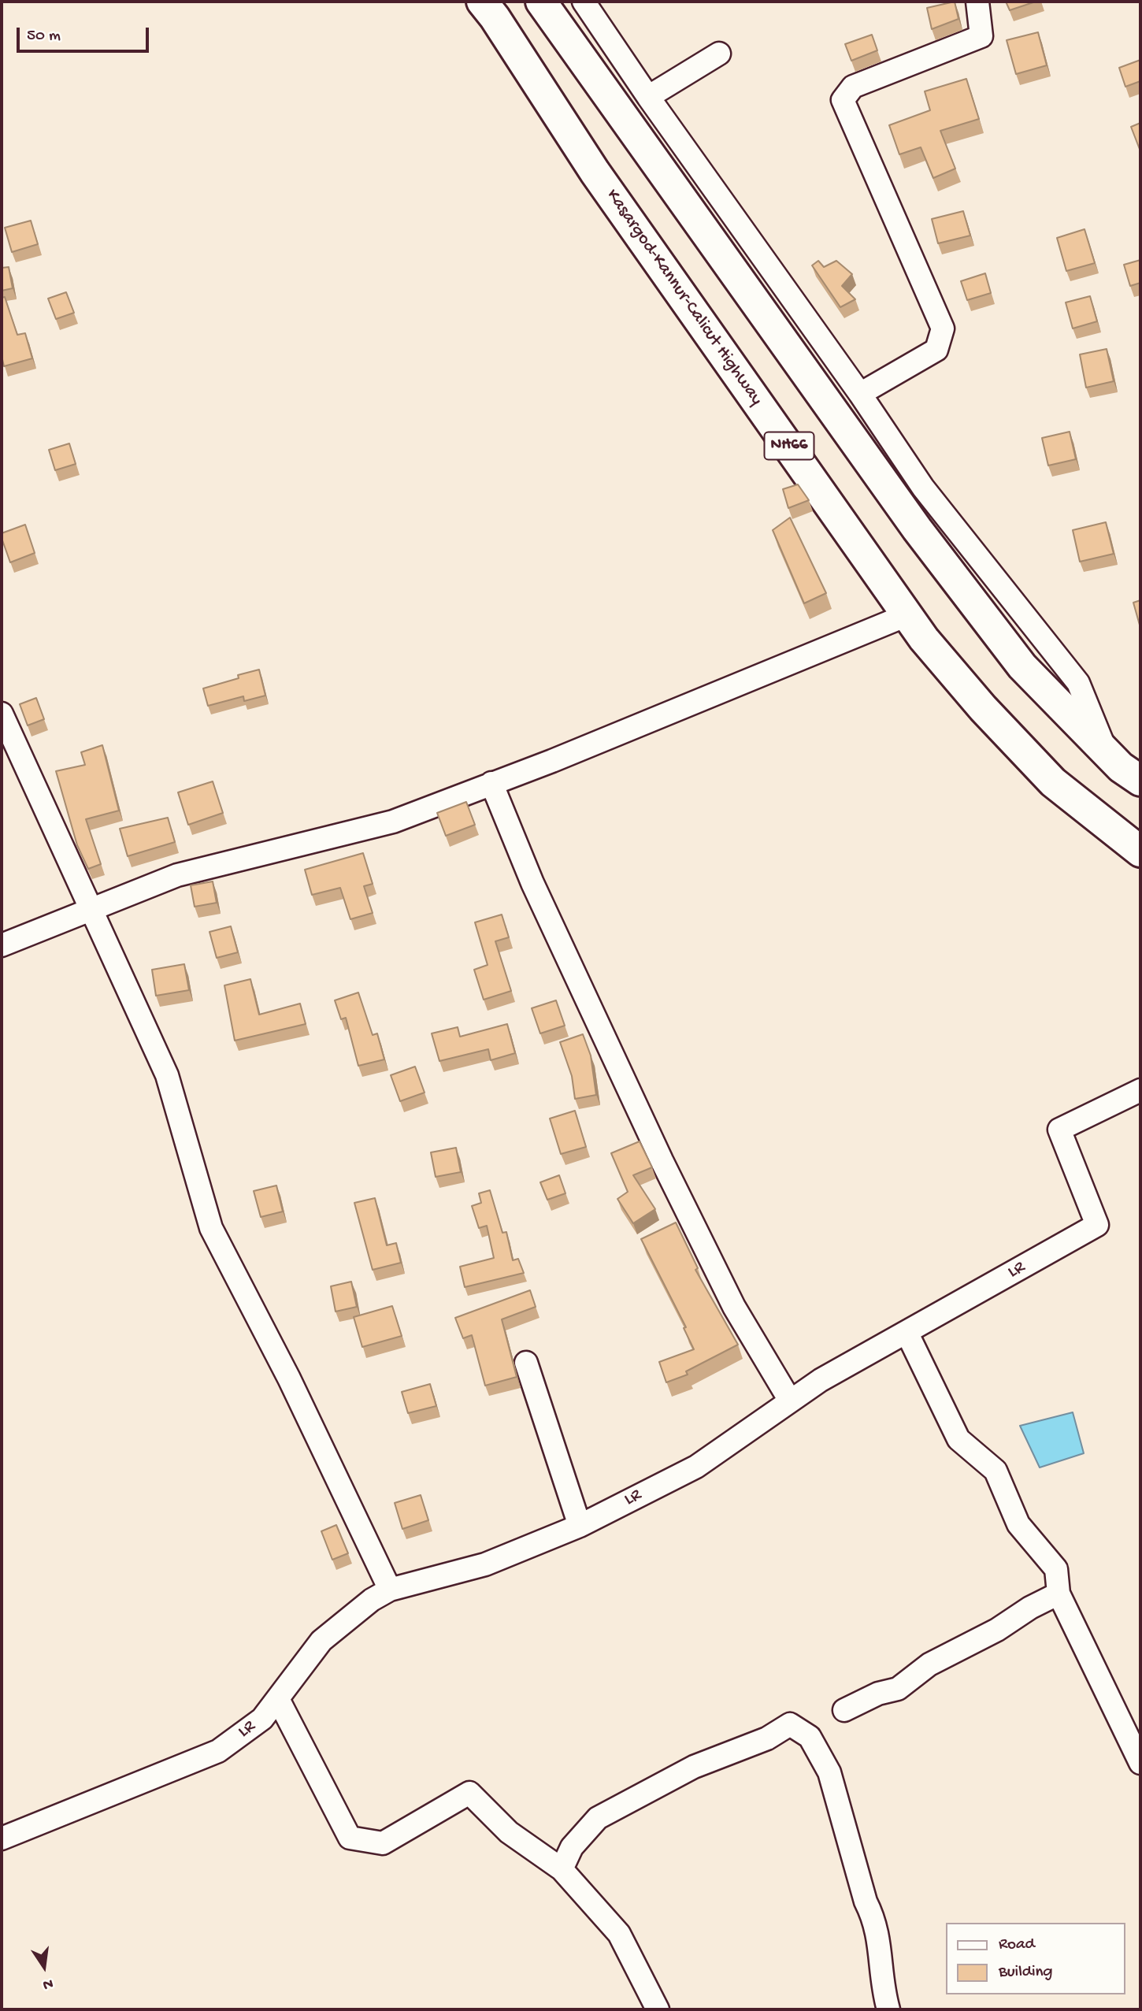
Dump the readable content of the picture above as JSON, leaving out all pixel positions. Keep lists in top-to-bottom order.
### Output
{
  "streets": {
    "highway": ["Kasargod-Kannur-Calicut Highway", "NH66"],
    "street": ["LR"]
  },
  "legend": ["Road", "Building"],
  "scale_bar": "50 m",
  "north": "bottom"
}
